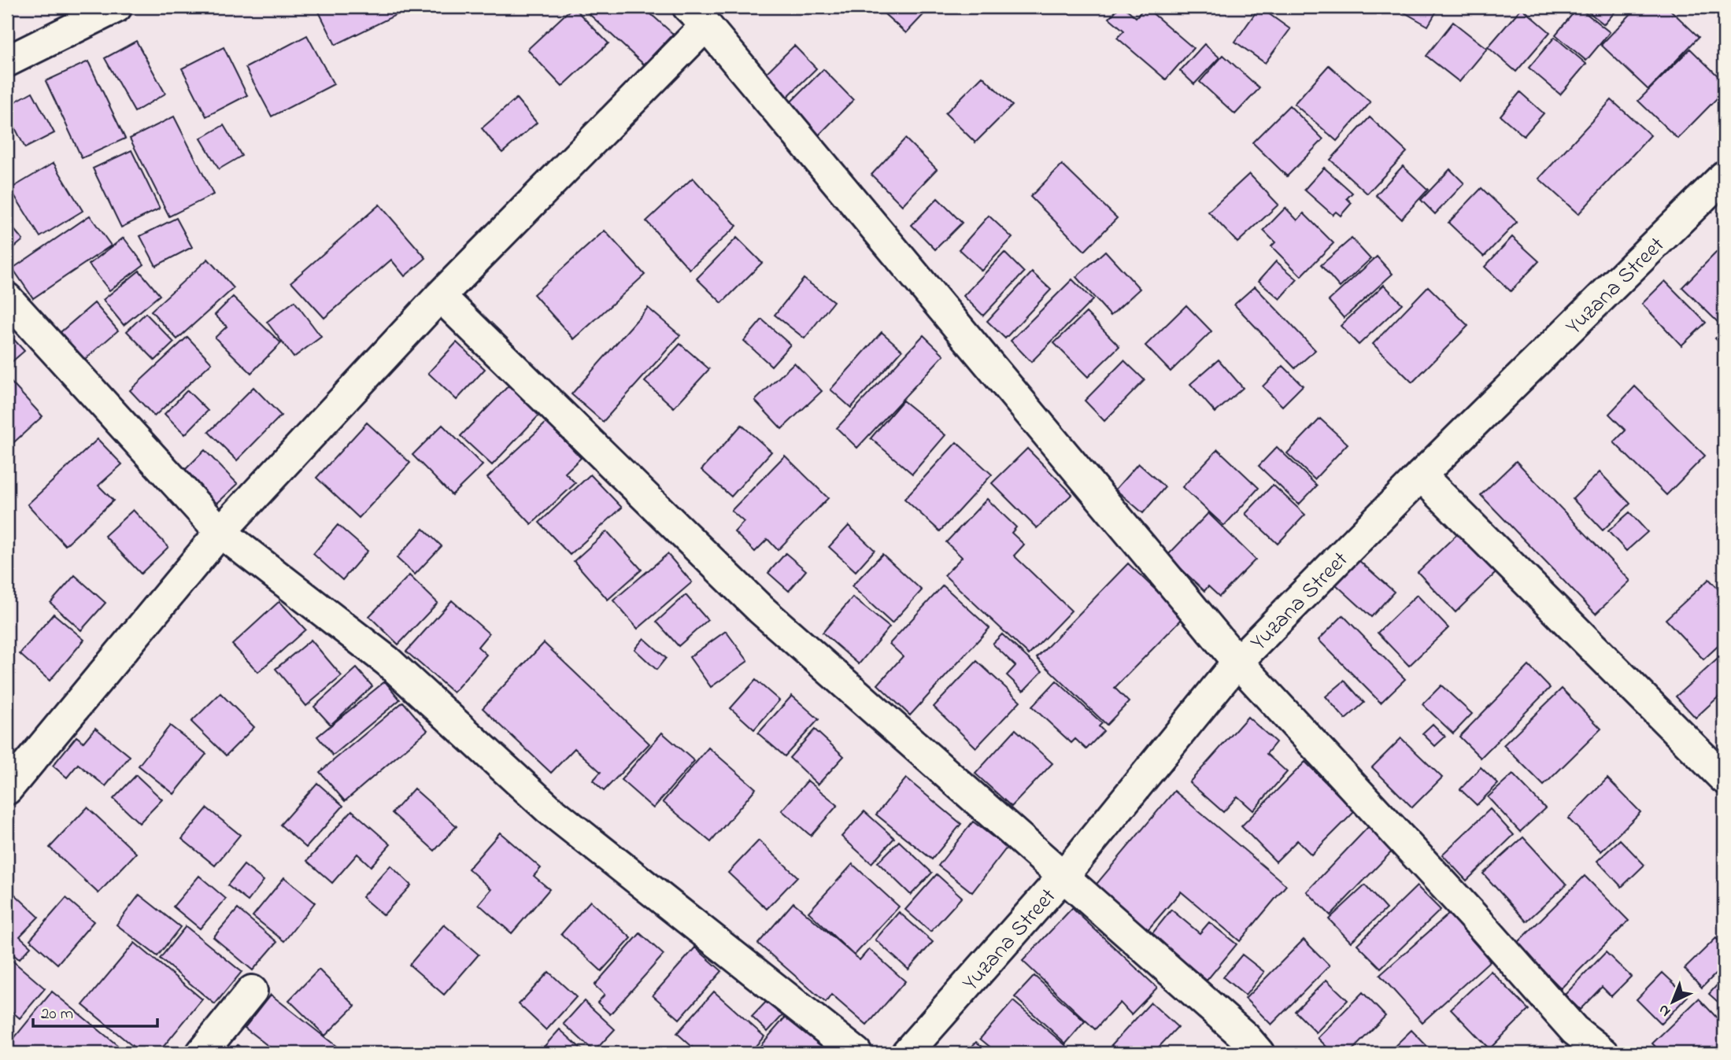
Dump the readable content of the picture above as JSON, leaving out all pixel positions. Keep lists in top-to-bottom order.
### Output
{
  "streets": {
    "street": ["Yuzana Street"]
  },
  "scale_bar": "20 m",
  "north": "bottom left"
}
